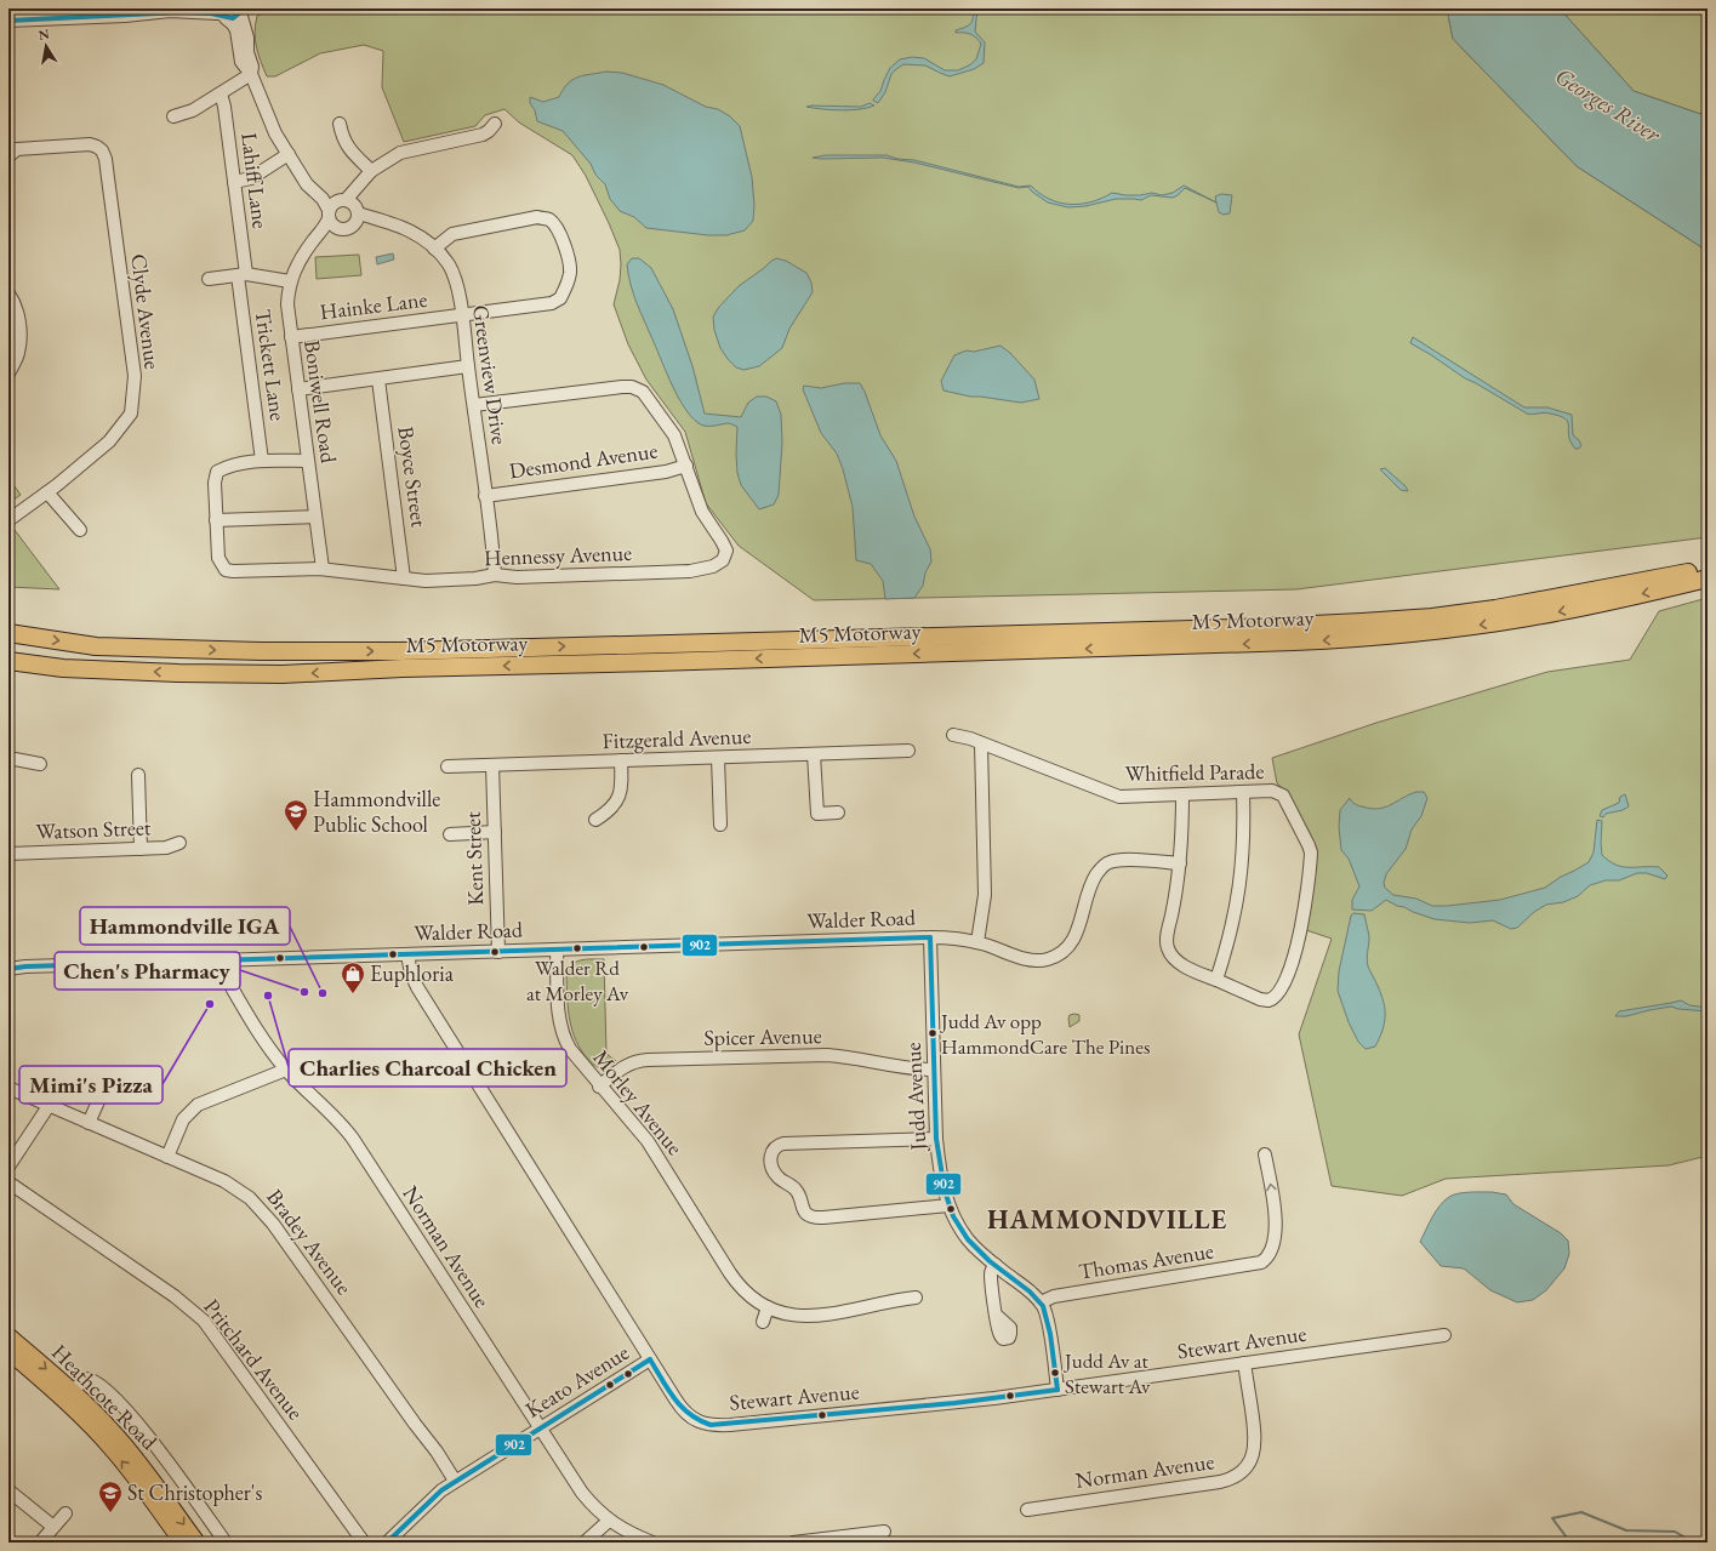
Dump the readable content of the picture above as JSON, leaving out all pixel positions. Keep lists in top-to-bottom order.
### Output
{
  "streets": {
    "highway": ["M5 Motorway"],
    "main road": ["Heathcote Road"],
    "street": [
      "Lahiff Lane",
      "Hainke Lane",
      "Clyde Avenue",
      "Trickett Lane",
      "Greenview Drive",
      "Boniwell Road",
      "Desmond Avenue",
      "Boyce Street",
      "Hennessy Avenue",
      "Fitzgerald Avenue",
      "Whitfield Parade",
      "Watson Street",
      "Kent Street",
      "Walder Road",
      "Spicer Avenue",
      "Judd Avenue",
      "Morley Avenue",
      "Bradey Avenue",
      "Norman Avenue",
      "Thomas Avenue",
      "Stewart Avenue",
      "Pritchard Avenue",
      "Keato Avenue"
    ]
  },
  "crossings": [
    ["Lahiff Lane", "Trickett Lane"],
    ["Hainke Lane", "Greenview Drive"],
    ["Hainke Lane", "Boniwell Road"],
    ["Trickett Lane", "Hennessy Avenue"],
    ["Greenview Drive", "Boniwell Road"],
    ["Greenview Drive", "Desmond Avenue"],
    ["Greenview Drive", "Hennessy Avenue"],
    ["Boniwell Road", "Hennessy Avenue"],
    ["Desmond Avenue", "Hennessy Avenue"],
    ["Boyce Street", "Hennessy Avenue"],
    ["Fitzgerald Avenue", "Kent Street"],
    ["Kent Street", "Walder Road"],
    ["Walder Road", "Judd Avenue"],
    ["Walder Road", "Morley Avenue"],
    ["Walder Road", "Norman Avenue"],
    ["Walder Road", "Stewart Avenue"],
    ["Spicer Avenue", "Judd Avenue"],
    ["Spicer Avenue", "Morley Avenue"],
    ["Judd Avenue", "Thomas Avenue"],
    ["Bradey Avenue", "Keato Avenue"],
    ["Norman Avenue", "Stewart Avenue"],
    ["Norman Avenue", "Keato Avenue"],
    ["Stewart Avenue", "Keato Avenue"]
  ],
  "districts": ["HAMMONDVILLE"],
  "water": ["Georges River"],
  "places": {
    "school or university": ["Hammondville Public School", "St Christopher's"],
    "other": [
      "Walder Rd at Morley Av",
      "Chen's Pharmacy",
      "Hammondville IGA",
      "Charlies Charcoal Chicken",
      "Mimi's Pizza",
      "Judd Av opp HammondCare The Pines",
      "Judd Av at Stewart Av"
    ],
    "shop": ["Euphloria"]
  },
  "lines": ["transit line 902"],
  "north": "top"
}
